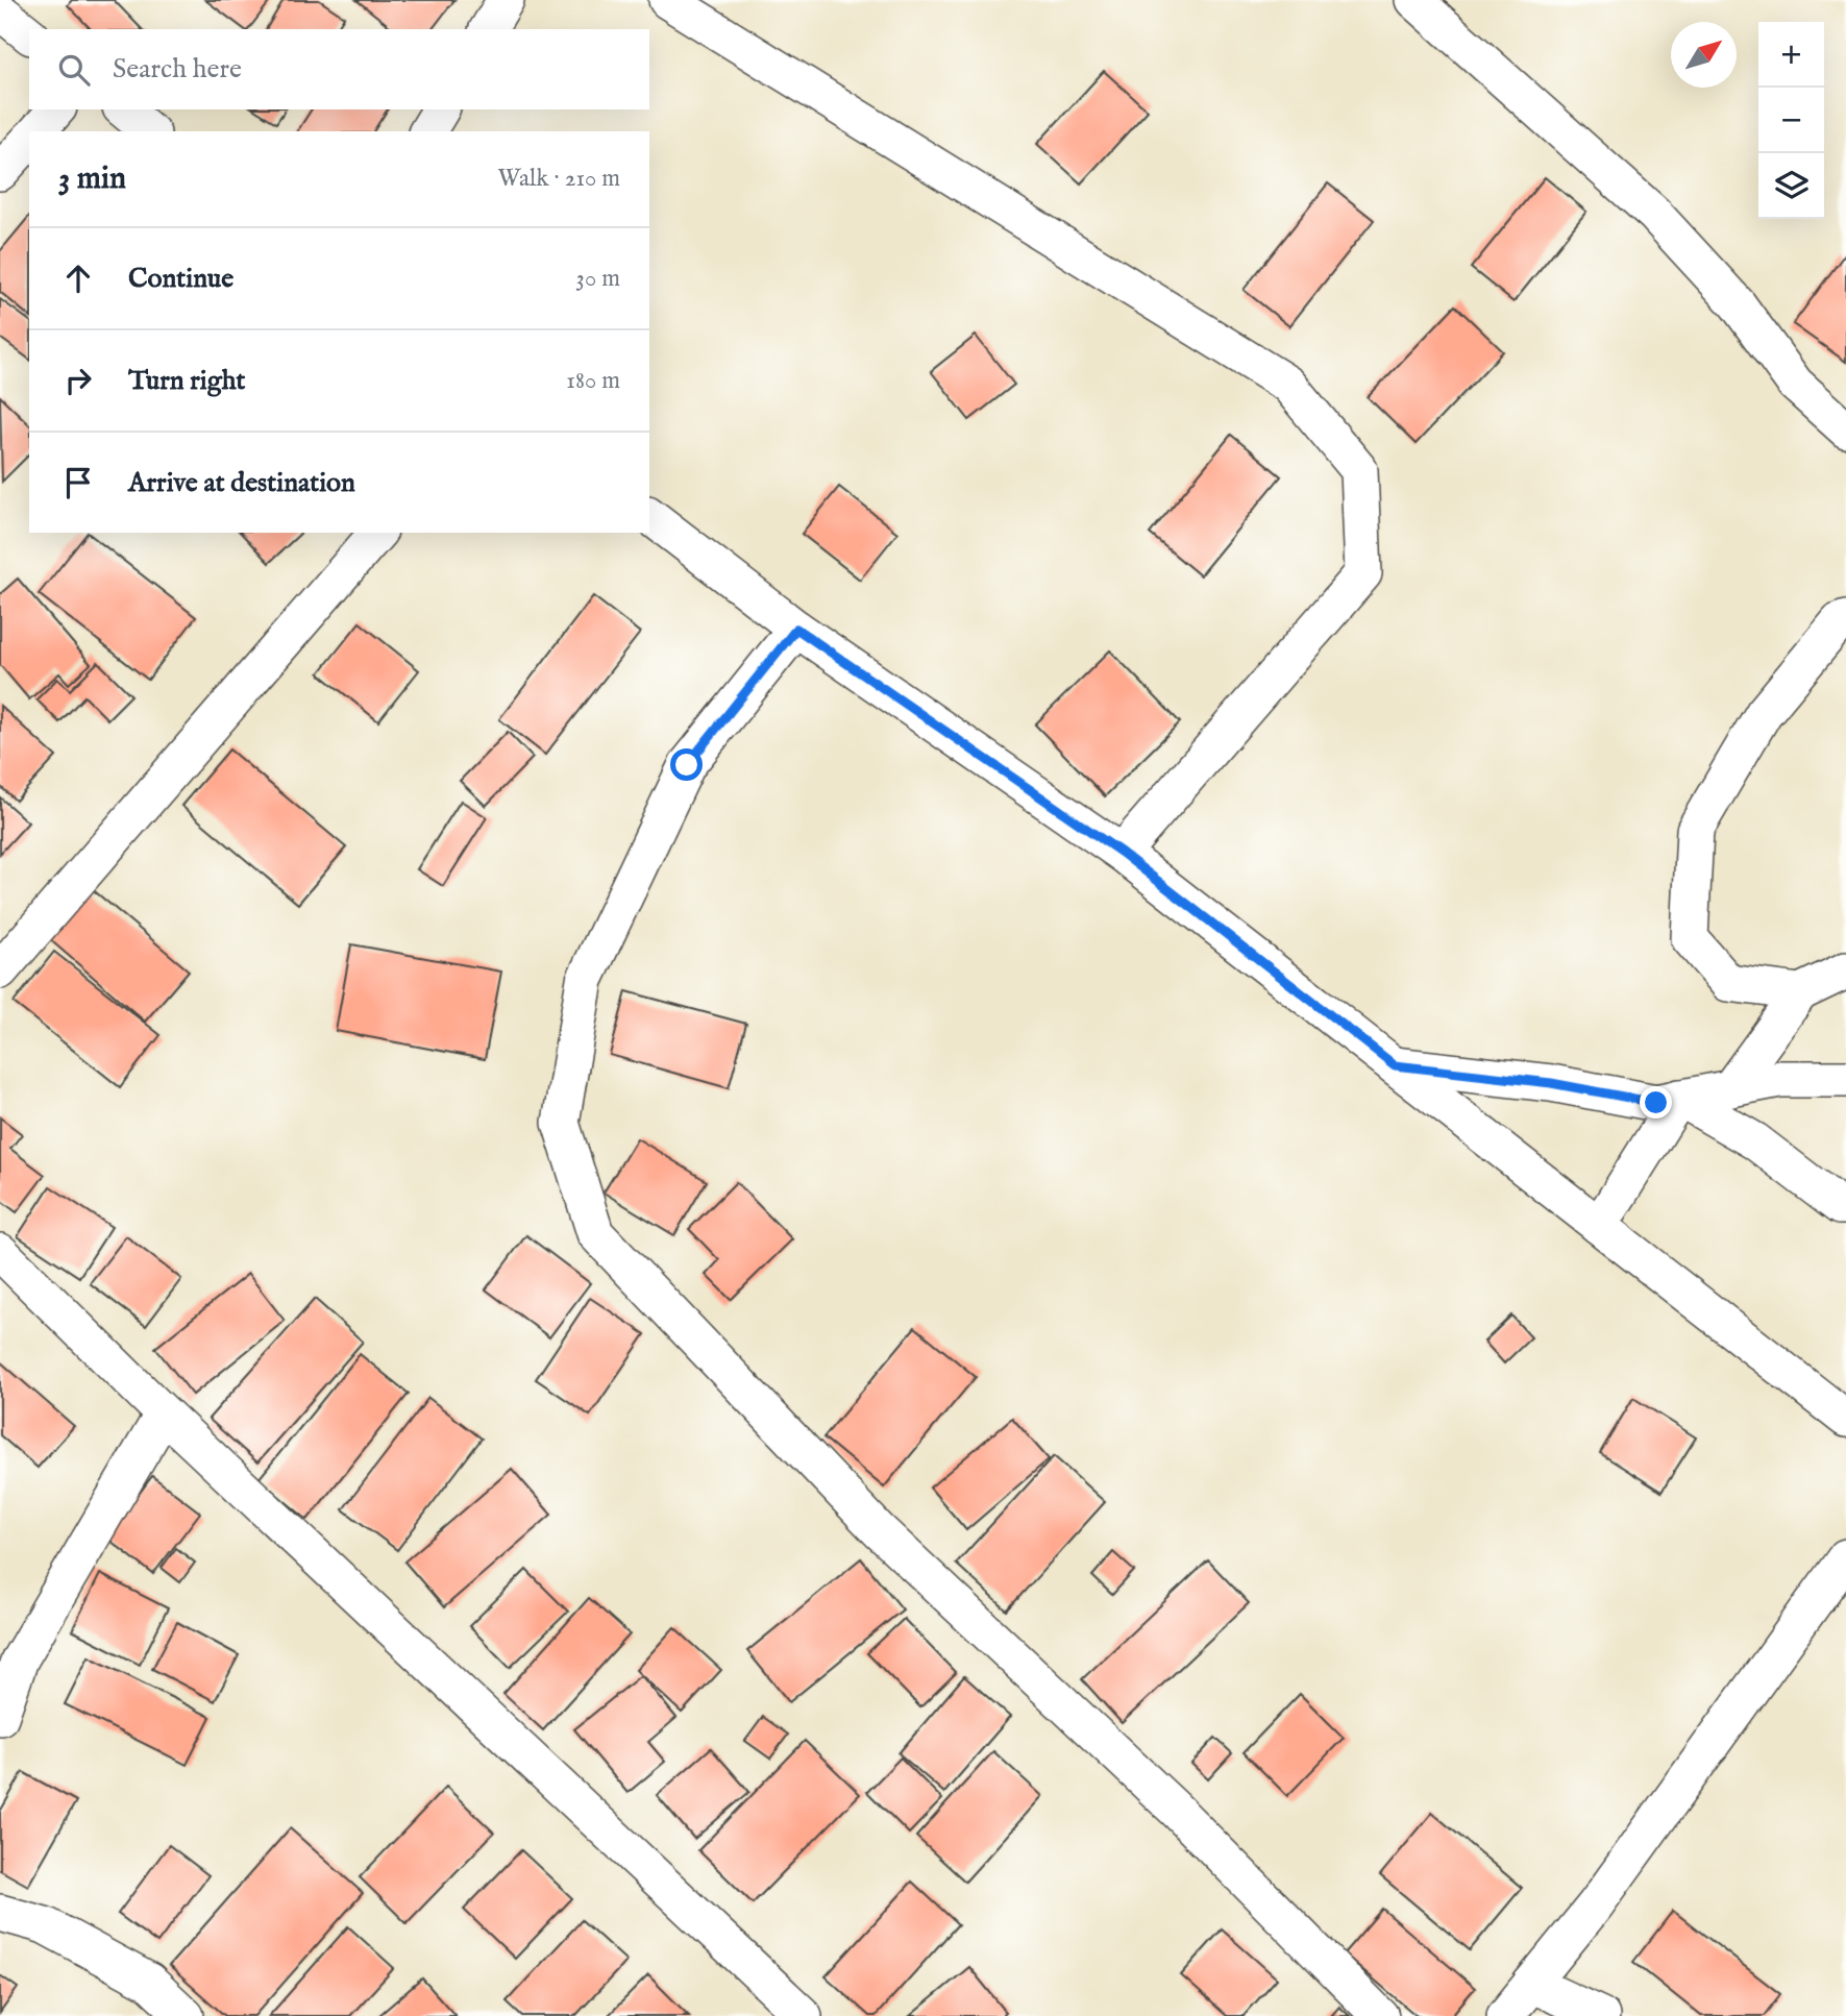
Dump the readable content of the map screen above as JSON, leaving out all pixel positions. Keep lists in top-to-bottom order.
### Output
{
  "north": "top right",
  "page": {
    "map_buttons": ["+", "−"],
    "search": "Search here",
    "heading": ["3 min", "Walk · 210 m"],
    "list": [
      ["Continue", "30 m"],
      ["Turn right", "180 m"],
      "Arrive at destination"
    ]
  }
}
